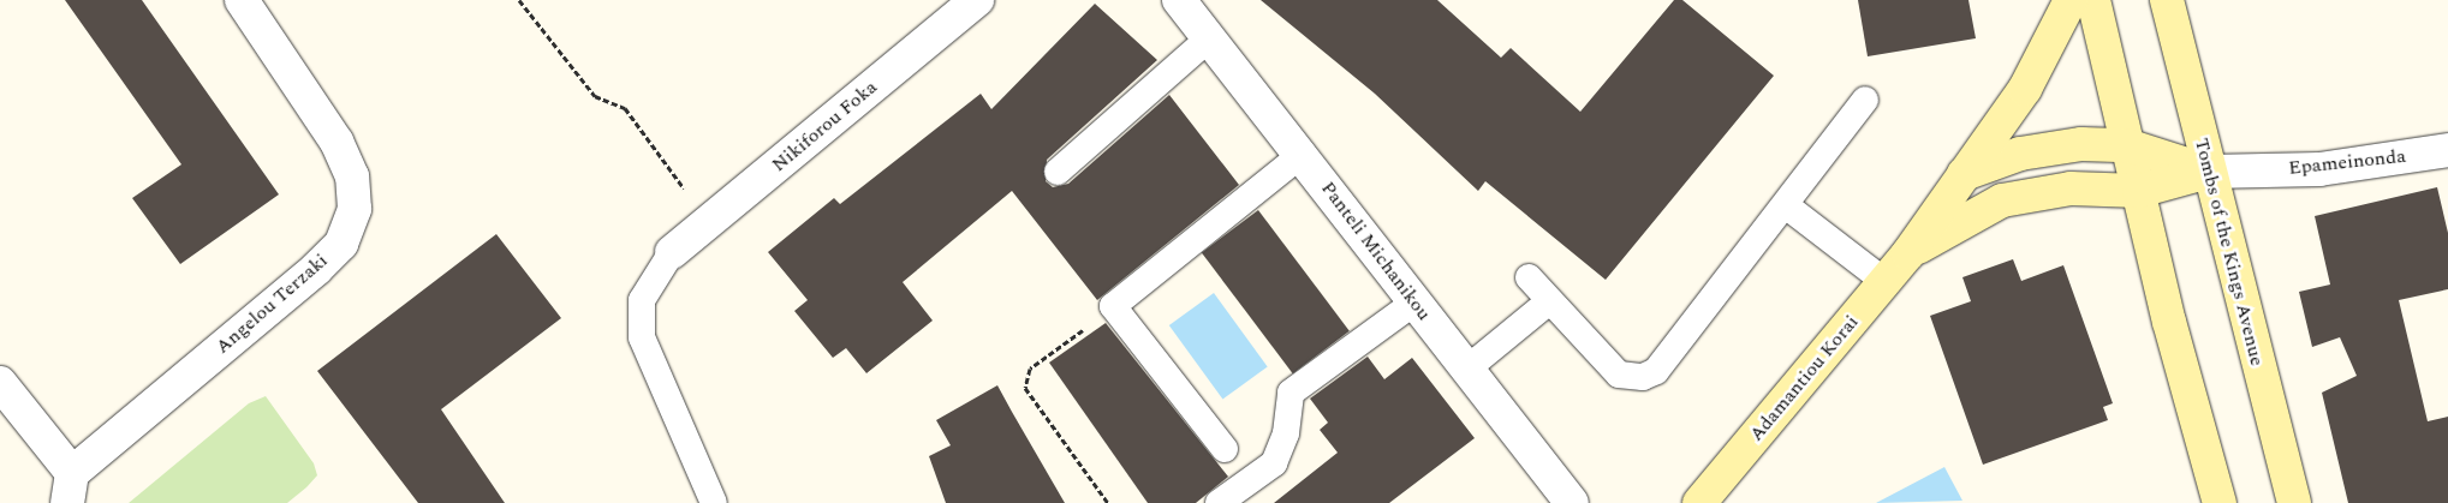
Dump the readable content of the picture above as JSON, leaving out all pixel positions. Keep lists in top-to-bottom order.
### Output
{
  "streets": {
    "main road": ["Tombs of the Kings Avenue", "Adamantiou Korai"],
    "street": [
      "Nikiforou Foka",
      "Epameinonda",
      "Panteli Michanikou",
      "Angelou Terzaki"
    ]
  },
  "crossings": [
    ["Epameinonda", "Tombs of the Kings Avenue"],
    ["Epameinonda", "Adamantiou Korai"],
    ["Tombs of the Kings Avenue", "Adamantiou Korai"]
  ]
}
